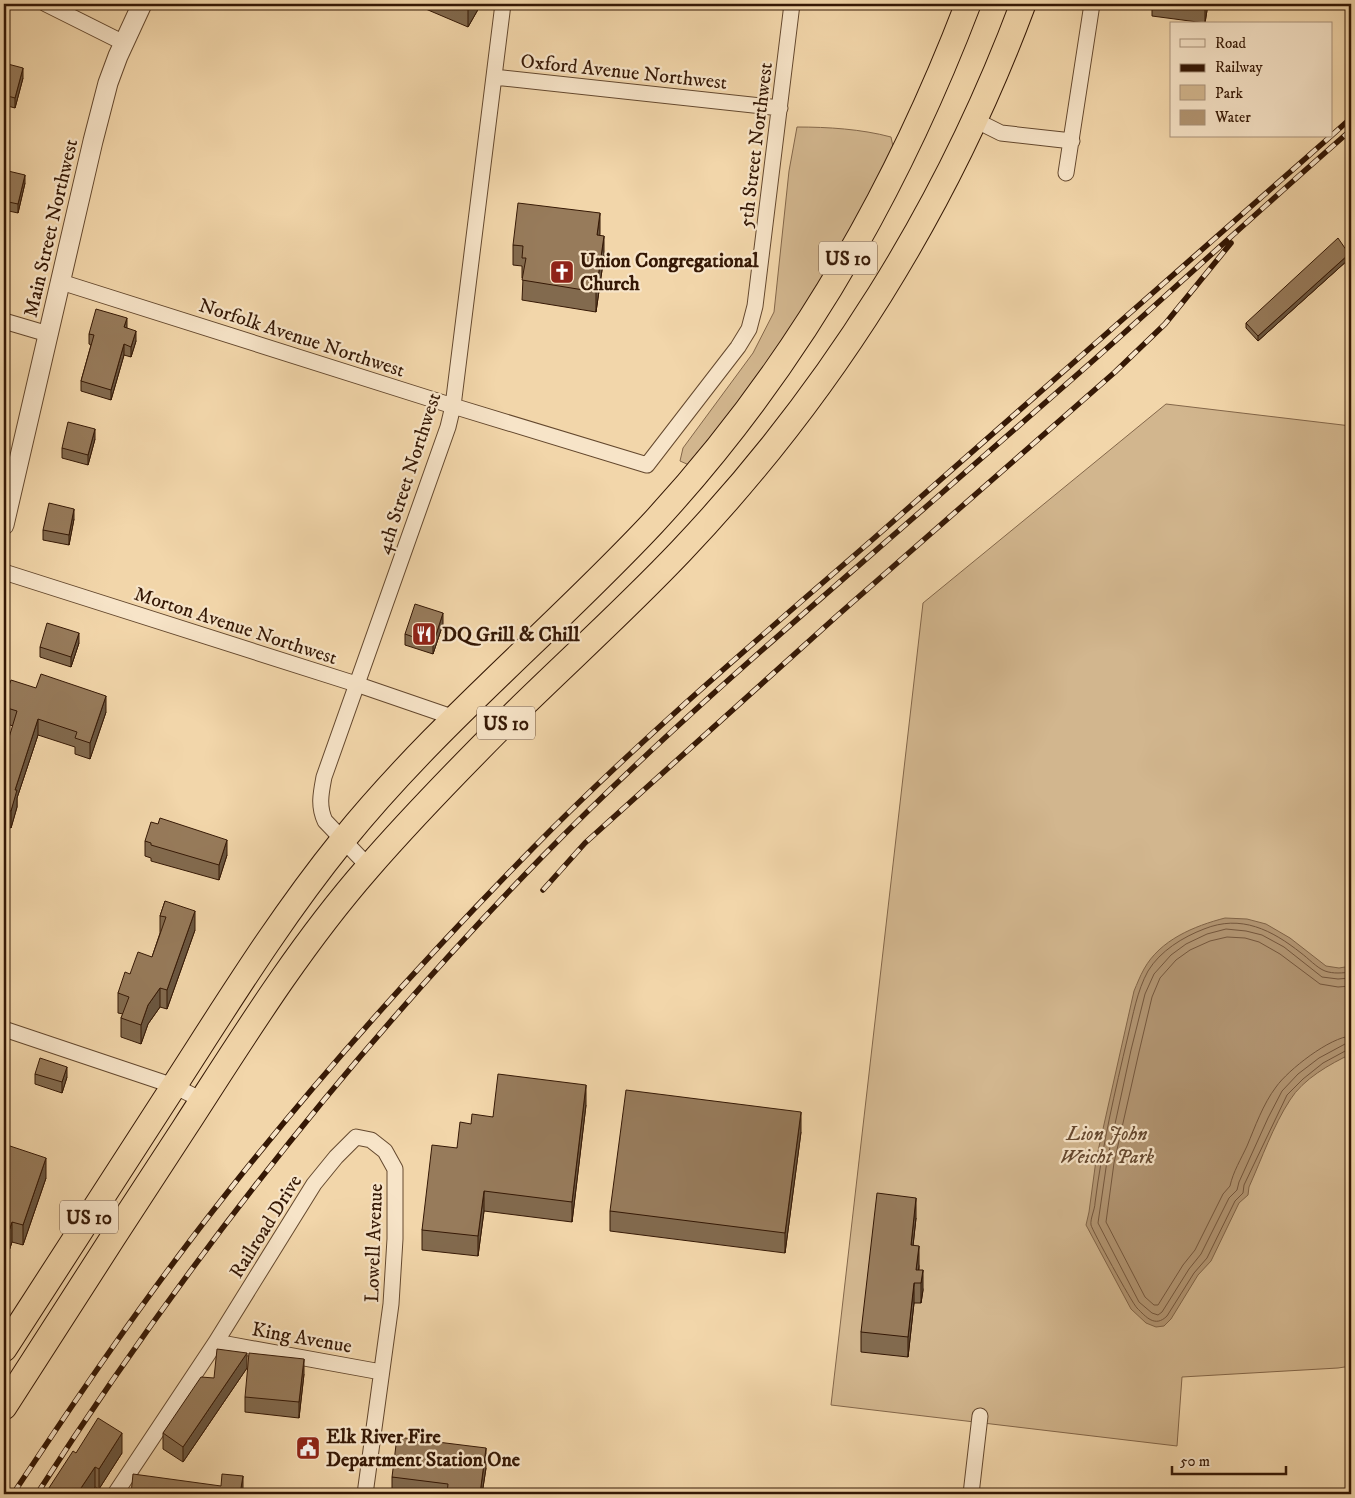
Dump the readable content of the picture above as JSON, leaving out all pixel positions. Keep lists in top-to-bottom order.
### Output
{
  "streets": {
    "highway": ["US 10"],
    "street": [
      "Oxford Avenue Northwest",
      "5th Street Northwest",
      "Main Street Northwest",
      "Norfolk Avenue Northwest",
      "4th Street Northwest",
      "Morton Avenue Northwest",
      "Railroad Drive",
      "Lowell Avenue",
      "King Avenue"
    ]
  },
  "crossings": [
    ["Oxford Avenue Northwest", "5th Street Northwest"],
    ["Oxford Avenue Northwest", "4th Street Northwest"],
    ["5th Street Northwest", "Norfolk Avenue Northwest"],
    ["Main Street Northwest", "Norfolk Avenue Northwest"],
    ["US 10", "4th Street Northwest"],
    ["US 10", "Morton Avenue Northwest"],
    ["Norfolk Avenue Northwest", "4th Street Northwest"],
    ["4th Street Northwest", "Morton Avenue Northwest"],
    ["Railroad Drive", "Lowell Avenue"],
    ["Railroad Drive", "King Avenue"],
    ["Lowell Avenue", "King Avenue"]
  ],
  "parks": ["Lion John Weicht Park"],
  "places": {
    "church": ["Union Congregational Church"],
    "restaurant": ["DQ Grill & Chill"],
    "public building": ["Elk River Fire Department Station One"]
  },
  "legend": [
    "Road",
    "Railway",
    "Park",
    "Water"
  ],
  "scale_bar": "50 m"
}
